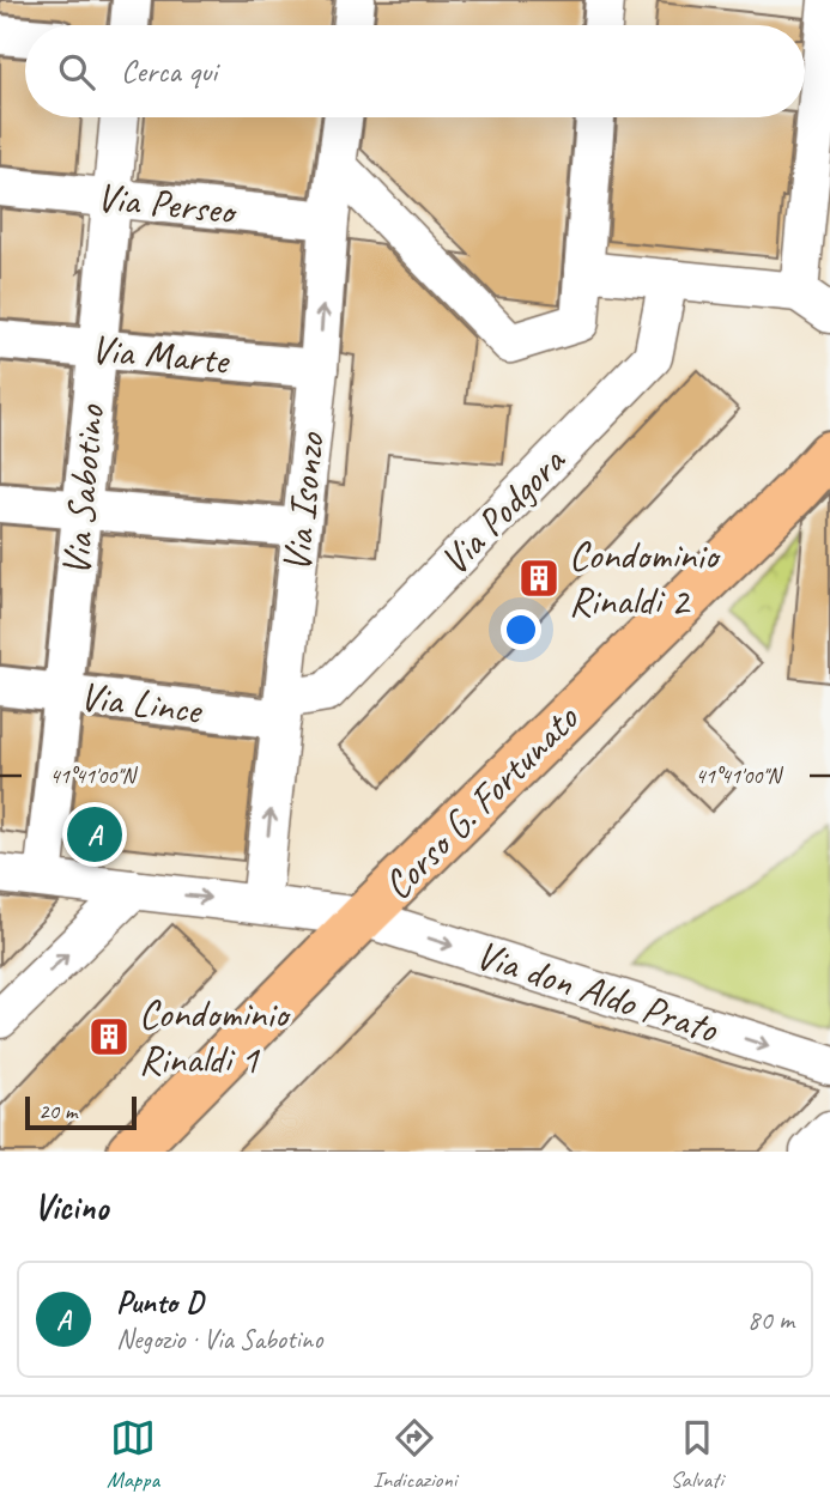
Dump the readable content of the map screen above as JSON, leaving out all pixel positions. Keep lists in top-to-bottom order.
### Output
{
  "streets": {
    "main road": ["Corso G. Fortunato"],
    "street": [
      "Via Perseo",
      "Via Marte",
      "Via Sabotino",
      "Via Isonzo",
      "Via Podgora",
      "Via Lince",
      "Via don Aldo Prato"
    ]
  },
  "crossings": [
    ["Via Perseo", "Via Sabotino"],
    ["Via Perseo", "Via Isonzo"],
    ["Via Marte", "Via Sabotino"],
    ["Via Marte", "Via Isonzo"],
    ["Via Sabotino", "Via Lince"],
    ["Via Isonzo", "Via Podgora"],
    ["Via Isonzo", "Via Lince"],
    ["Via Isonzo", "Via don Aldo Prato"],
    ["Via Podgora", "Via Lince"],
    ["Corso G. Fortunato", "Via don Aldo Prato"]
  ],
  "one_way": ["Via Isonzo", "Via don Aldo Prato"],
  "places": {
    "building": ["Condominio Rinaldi 2", "Condominio Rinaldi 1"]
  },
  "scale_bar": "20 m",
  "page": {
    "search": "Cerca qui",
    "pins": "A",
    "scale": "20 m",
    "heading": "Vicino",
    "list": [
      {
        "mark": "A",
        "name": "Punto D",
        "note": "Negozio · Via Sabotino",
        "value": "80 m"
      }
    ],
    "nav": ["Mappa", "Indicazioni", "Salvati"]
  },
  "coordinates": ["41°41'00\"N"]
}
